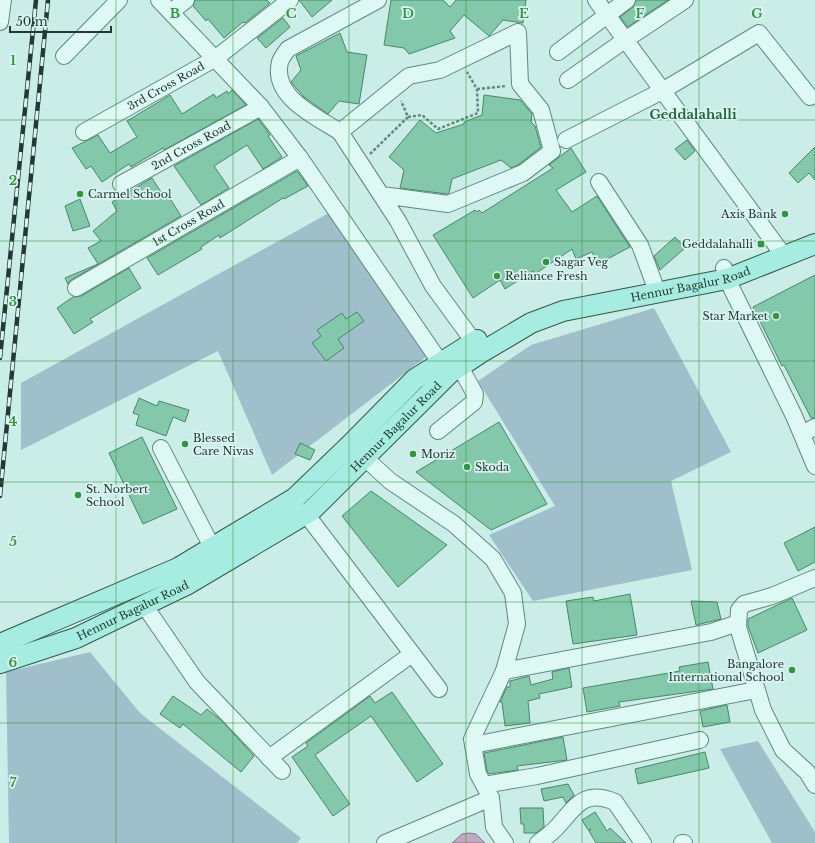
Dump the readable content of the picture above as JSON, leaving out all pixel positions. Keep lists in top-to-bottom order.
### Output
{
  "streets": {
    "main road": ["Hennur Bagalur Road"],
    "street": ["3rd Cross Road", "2nd Cross Road", "1st Cross Road"]
  },
  "districts": ["Geddalahalli"],
  "places": {
    "other": [
      "Carmel School",
      "Axis Bank",
      "Sagar Veg",
      "Reliance Fresh",
      "Star Market",
      "Blessed Care Nivas",
      "Moriz",
      "Skoda",
      "St. Norbert School",
      "Bangalore International School"
    ],
    "transit": ["Geddalahalli"]
  },
  "scale_bar": "50 m",
  "grid": {
    "columns": [
      "B",
      "C",
      "D",
      "E",
      "F",
      "G"
    ],
    "rows": [
      "1",
      "2",
      "3",
      "4",
      "5",
      "6",
      "7"
    ]
  }
}
